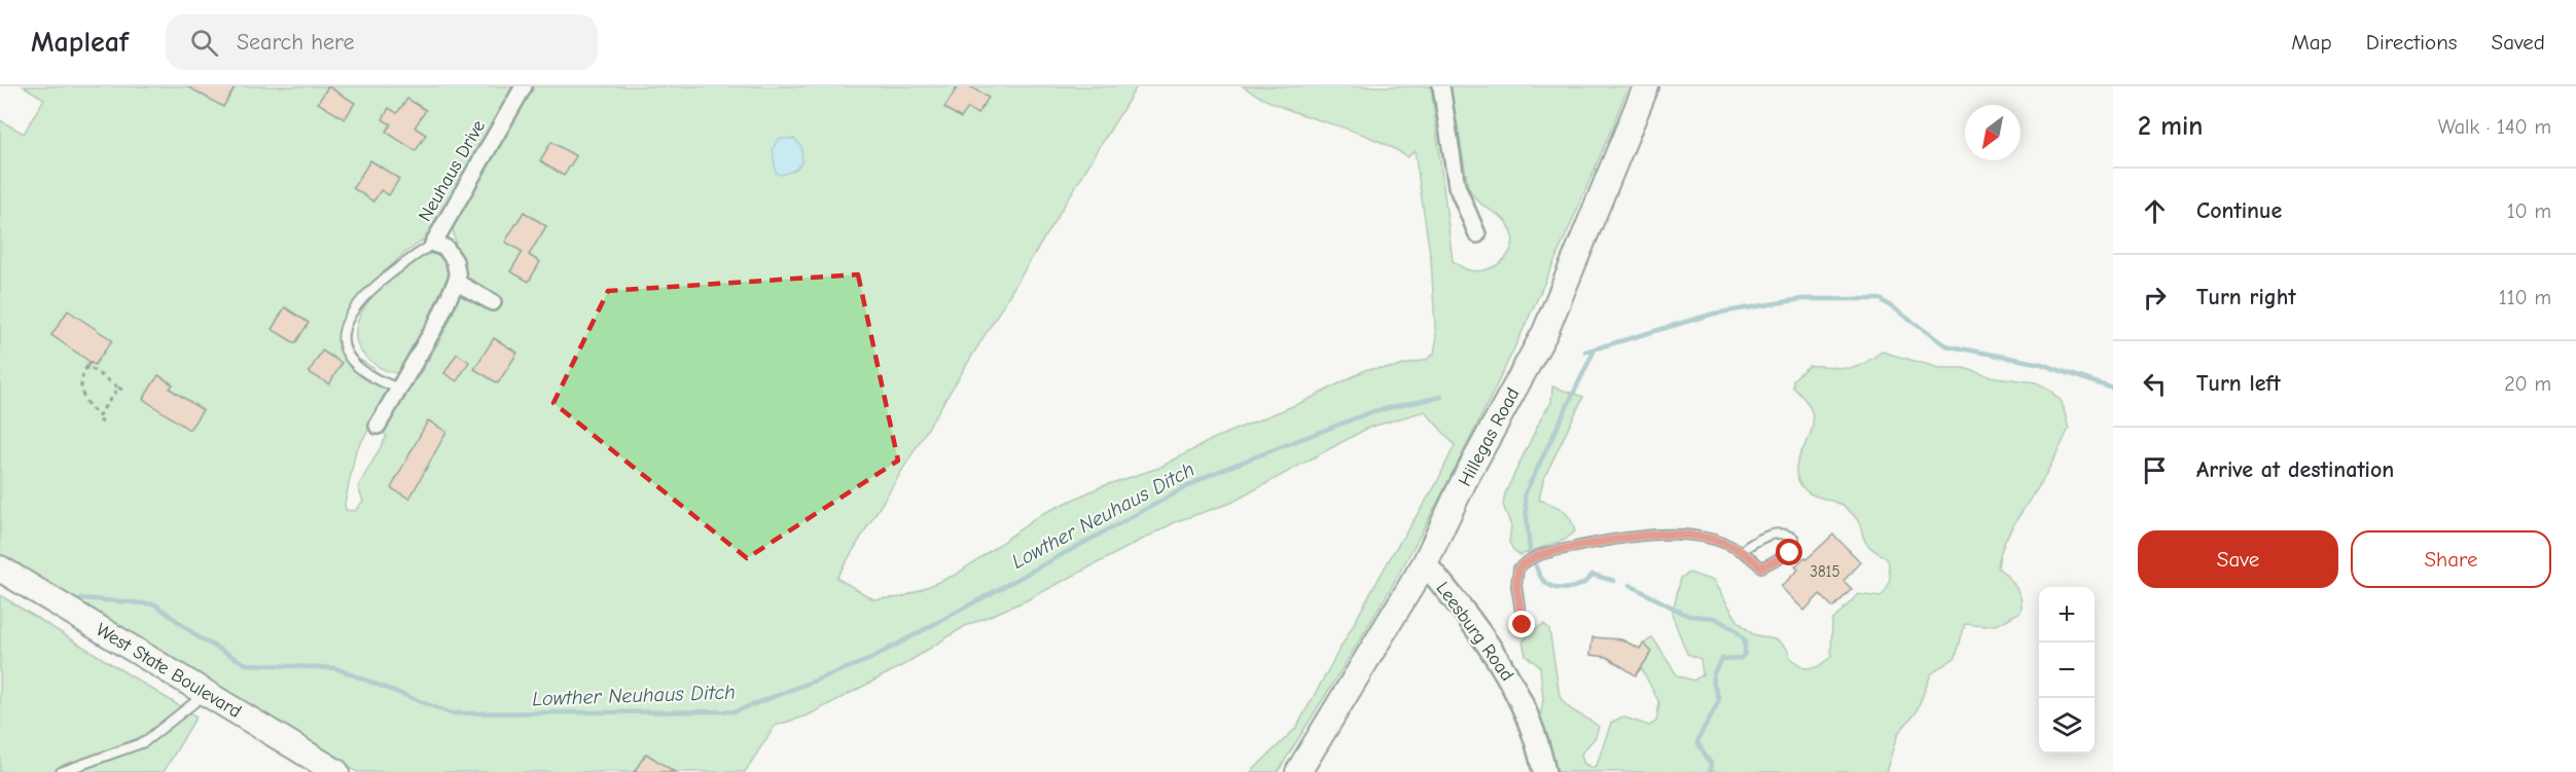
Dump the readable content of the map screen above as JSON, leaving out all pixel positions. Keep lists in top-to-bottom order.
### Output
{
  "streets": {
    "main road": ["Hillegas Road", "Leesburg Road", "West State Boulevard"],
    "street": ["Neuhaus Drive"]
  },
  "crossings": [
    ["Hillegas Road", "Leesburg Road"]
  ],
  "water": ["Lowther Neuhaus Ditch"],
  "house_numbers": ["3815"],
  "north": "bottom left",
  "page": {
    "header": "Mapleaf",
    "search": "Search here",
    "nav": ["Map", "Directions", "Saved"],
    "heading": ["2 min", "Walk · 140 m"],
    "list": [
      ["Continue", "10 m"],
      ["Turn right", "110 m"],
      ["Turn left", "20 m"],
      "Arrive at destination"
    ],
    "buttons": ["Save", "Share"],
    "map_buttons": ["+", "−"]
  }
}
